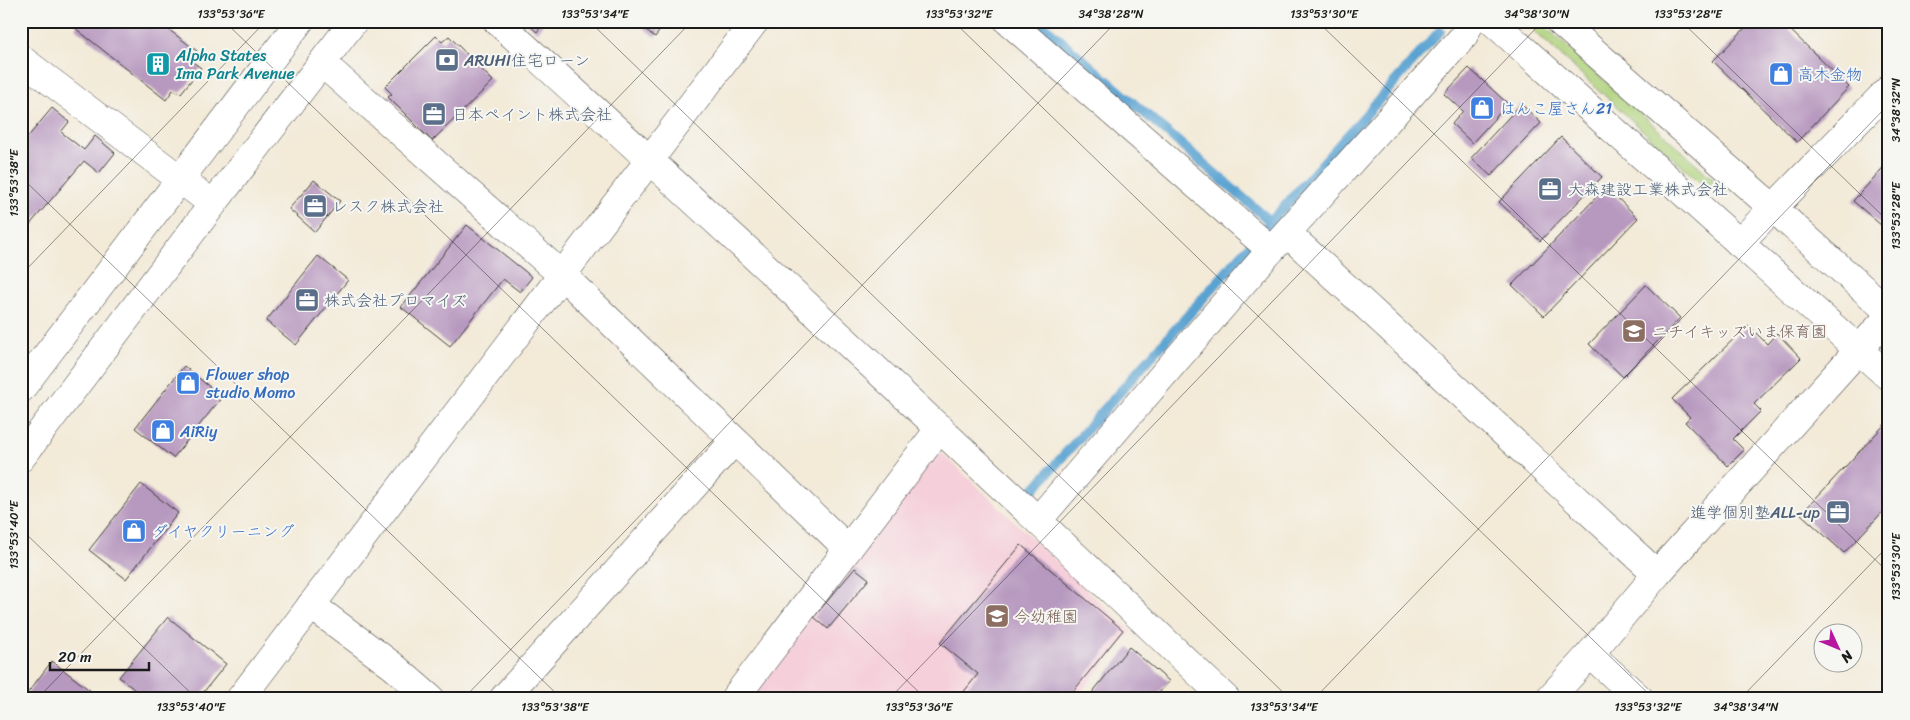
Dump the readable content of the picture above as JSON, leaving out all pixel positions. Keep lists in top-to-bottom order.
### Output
{
  "places": {
    "bank": ["ARUHI住宅ローン"],
    "building": ["Alpha States Ima Park Avenue"],
    "shop": [
      "高木金物",
      "はんこ屋さん21",
      "Flower shop studio Momo",
      "AiRiy",
      "ダイヤクリーニング"
    ],
    "office": [
      "日本ペイント株式会社",
      "大森建設工業株式会社",
      "レスク株式会社",
      "株式会社プロマイズ",
      "進学個別塾ALL-up"
    ],
    "school or university": ["ニチイキッズいま保育園", "今幼稚園"]
  },
  "scale_bar": "20 m",
  "north": "bottom right",
  "coordinates": [
    "133°53'36\"E",
    "133°53'34\"E",
    "133°53'32\"E",
    "34°38'28\"N",
    "133°53'30\"E",
    "34°38'30\"N",
    "133°53'28\"E",
    "34°38'32\"N",
    "133°53'38\"E",
    "133°53'40\"E",
    "34°38'34\"N"
  ]
}
